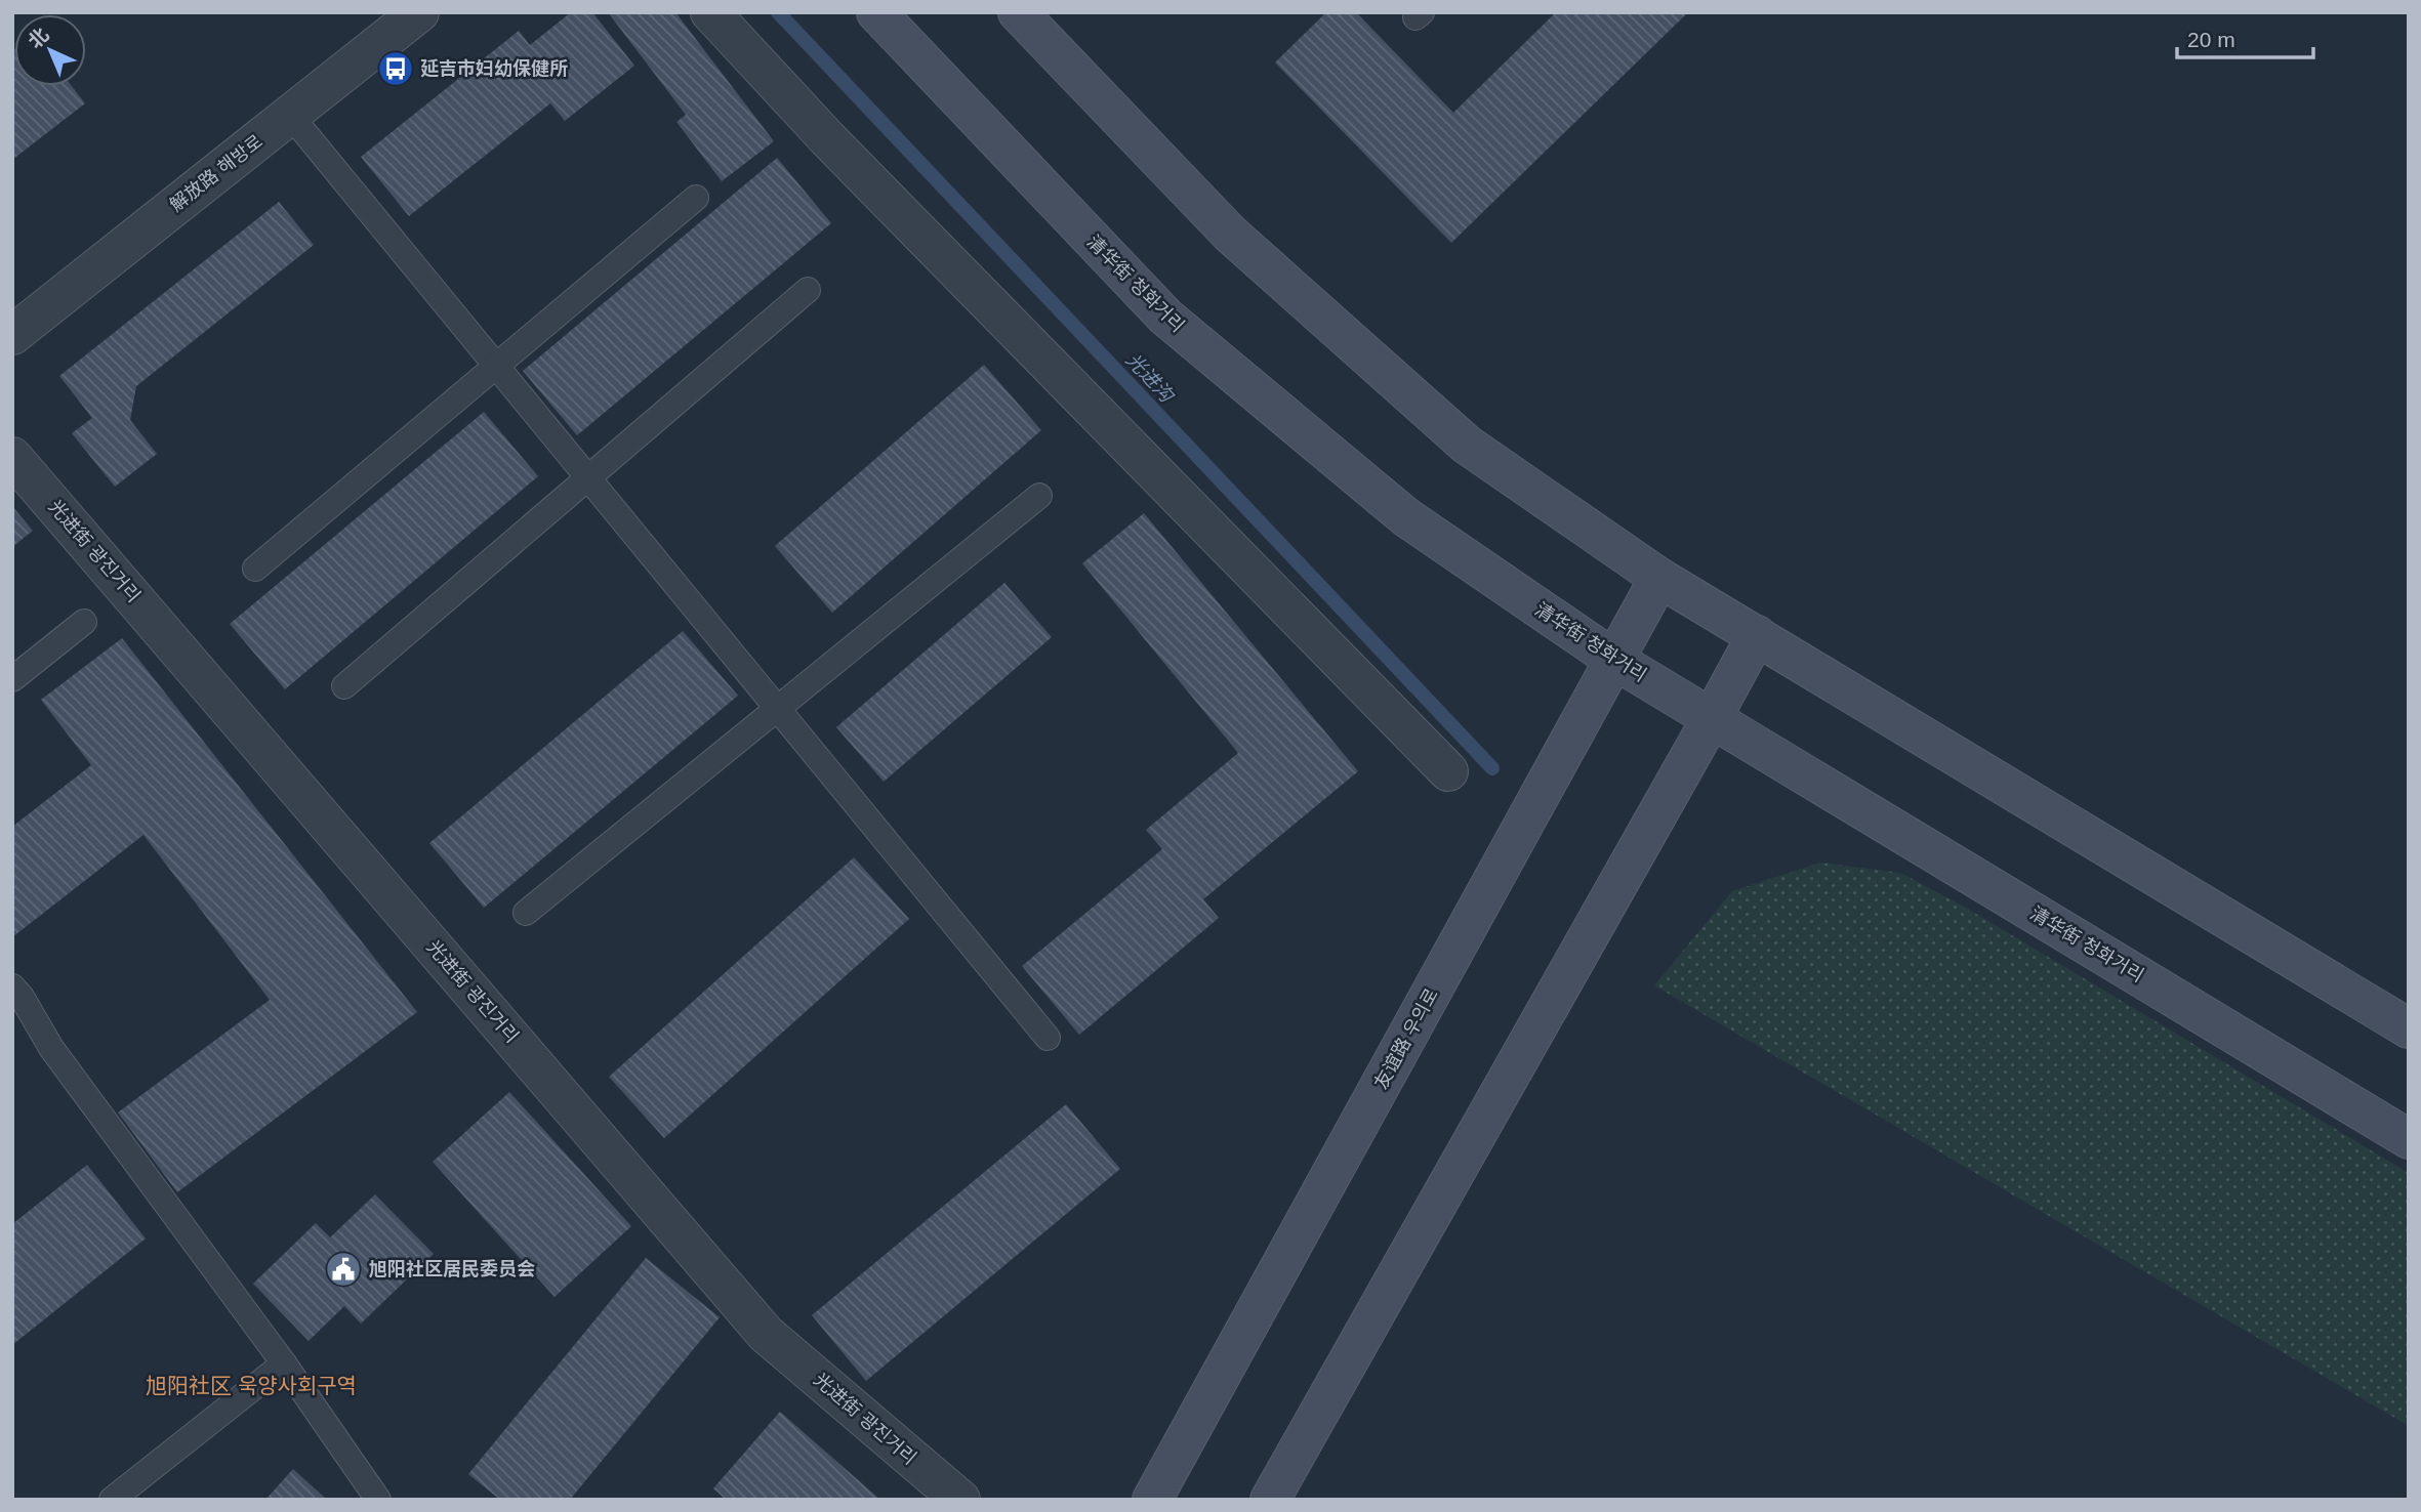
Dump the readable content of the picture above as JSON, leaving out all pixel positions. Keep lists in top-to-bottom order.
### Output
{
  "streets": {
    "main road": ["清华街 청화거리", "友谊路 우의로"],
    "street": ["解放路 해방로", "光进街 광진거리"]
  },
  "crossings": [
    ["清华街 청화거리", "友谊路 우의로"]
  ],
  "districts": ["旭阳社区 욱양사회구역"],
  "water": ["光进沟"],
  "places": {
    "bus stop": ["延吉市妇幼保健所"],
    "public building": ["旭阳社区居民委员会"]
  },
  "scale_bar": "20 m",
  "north": "top left"
}
